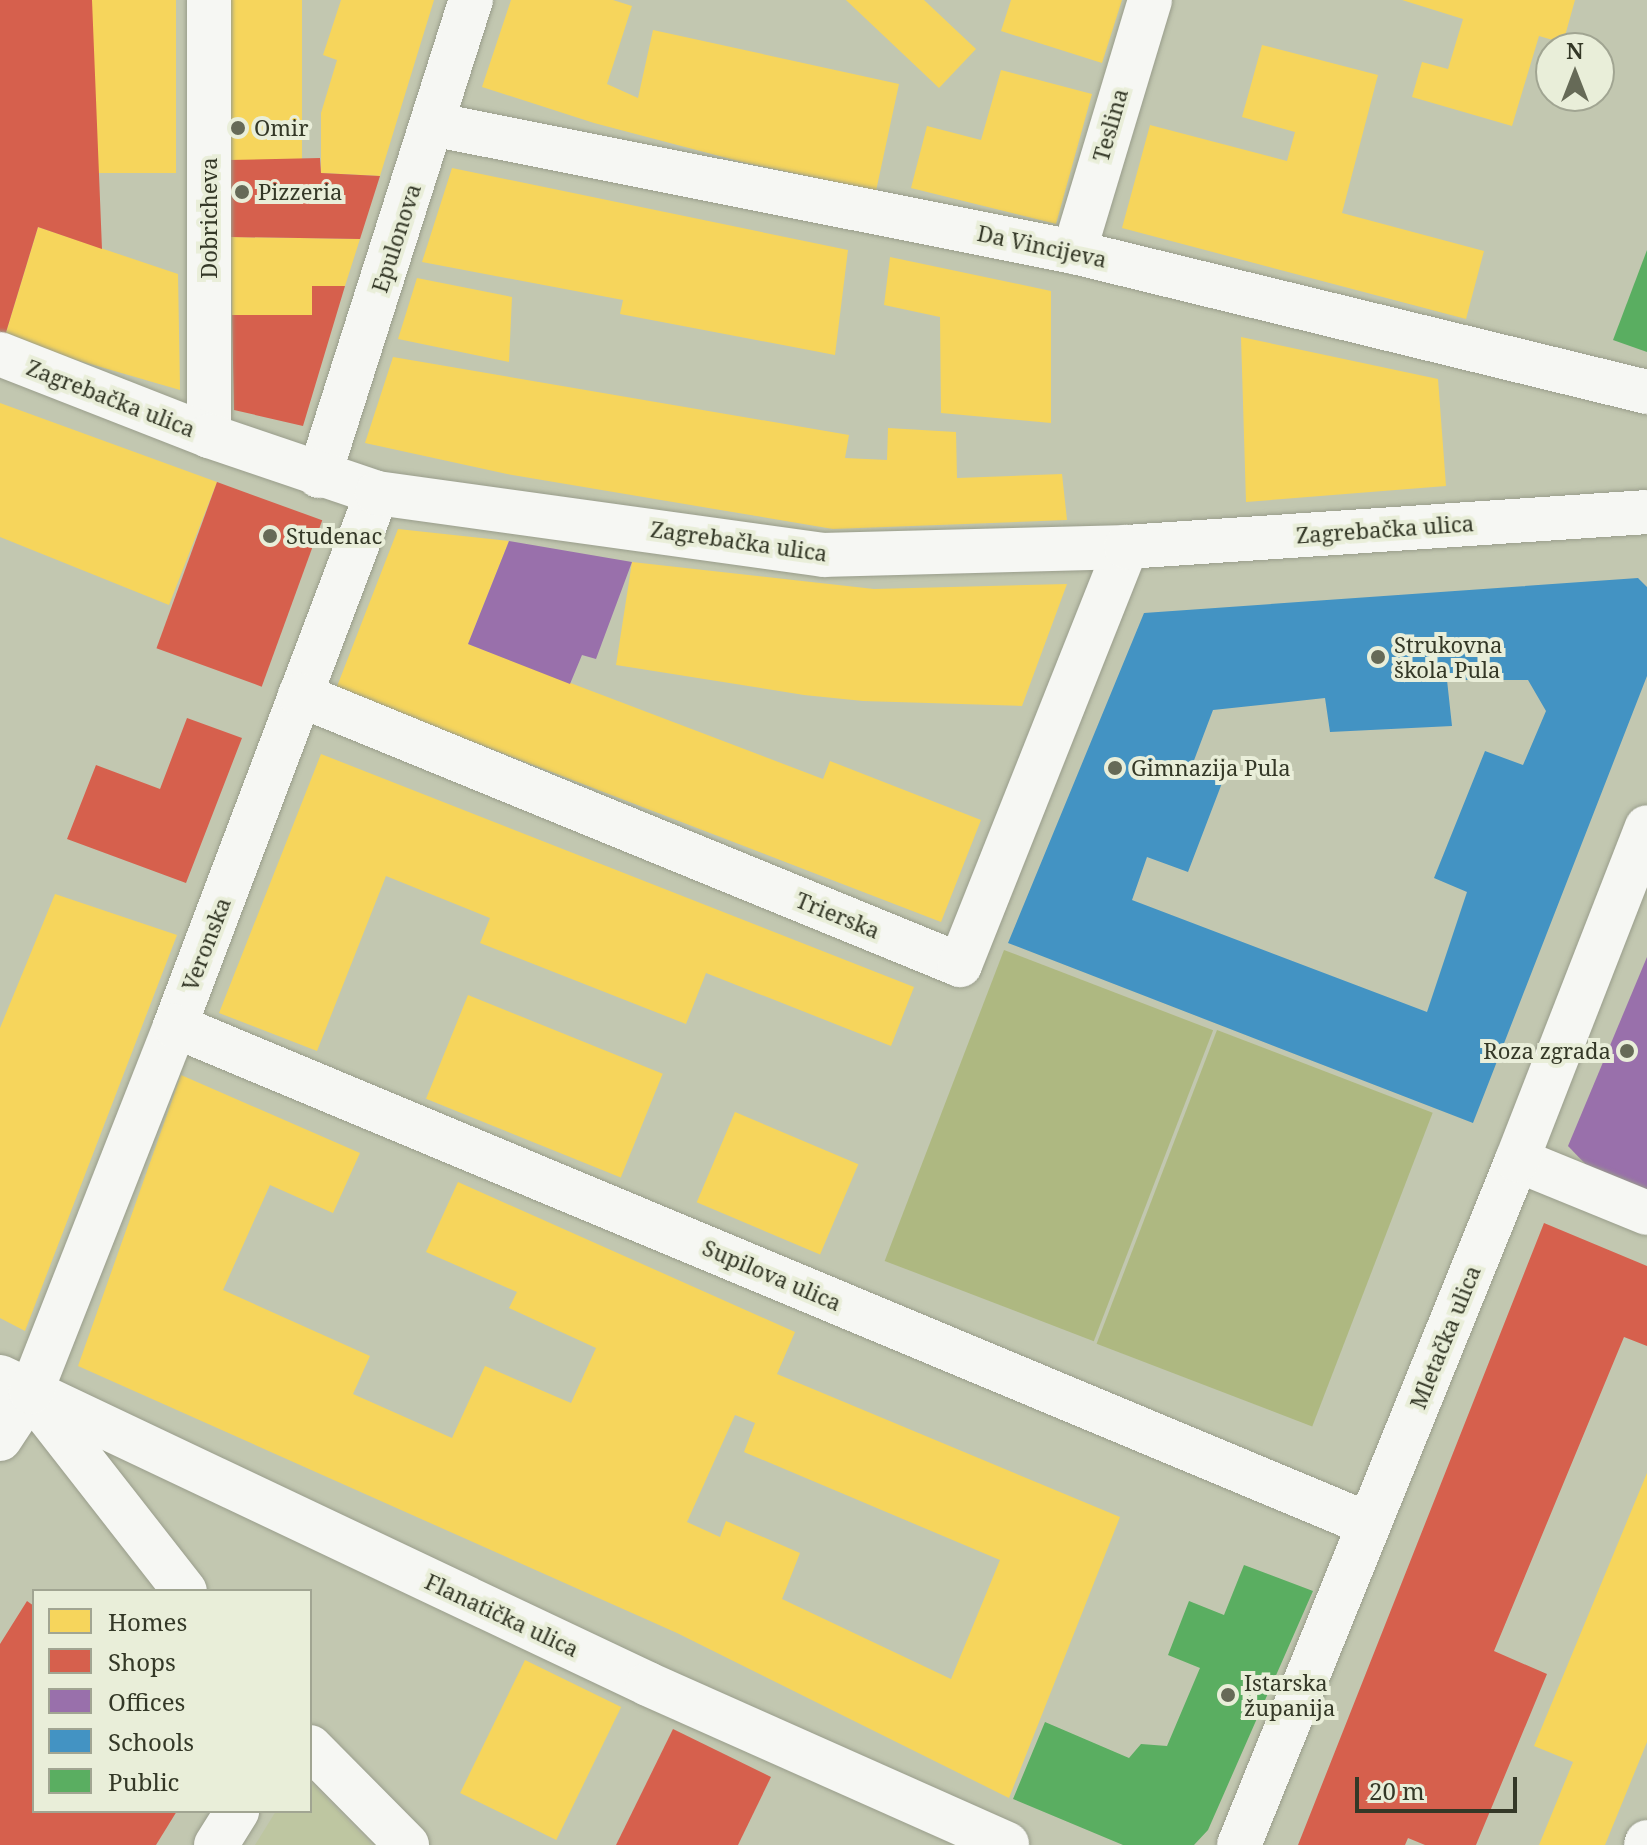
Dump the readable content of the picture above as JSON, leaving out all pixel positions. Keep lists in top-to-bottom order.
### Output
{
  "streets": {
    "street": [
      "Teslina",
      "Dobricheva",
      "Epulonova",
      "Da Vincijeva",
      "Zagrebačka ulica",
      "Trierska",
      "Veronska",
      "Supilova ulica",
      "Mletačka ulica",
      "Flanatička ulica"
    ]
  },
  "crossings": [
    ["Teslina", "Da Vincijeva"],
    ["Dobricheva", "Zagrebačka ulica"],
    ["Epulonova", "Da Vincijeva"],
    ["Epulonova", "Zagrebačka ulica"],
    ["Zagrebačka ulica", "Trierska"],
    ["Zagrebačka ulica", "Veronska"],
    ["Trierska", "Veronska"],
    ["Veronska", "Supilova ulica"],
    ["Veronska", "Flanatička ulica"],
    ["Supilova ulica", "Mletačka ulica"]
  ],
  "places": [
    "Omir",
    "Pizzeria",
    "Studenac",
    "Strukovna škola Pula",
    "Gimnazija Pula",
    "Roza zgrada",
    "Istarska županija"
  ],
  "legend": [
    "Homes",
    "Shops",
    "Offices",
    "Schools",
    "Public"
  ],
  "scale_bar": "20 m",
  "north": "top"
}
